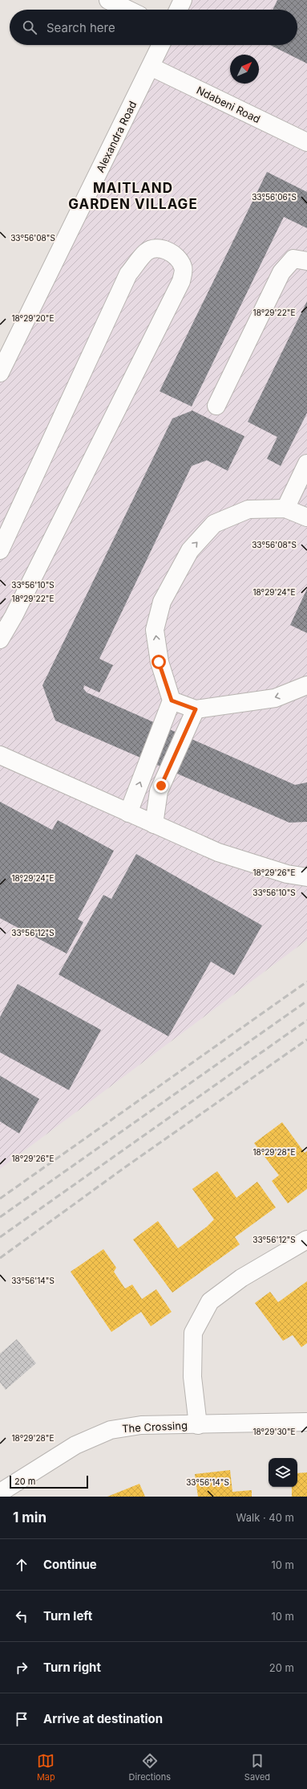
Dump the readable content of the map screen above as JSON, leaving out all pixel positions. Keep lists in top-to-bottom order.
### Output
{
  "streets": {
    "street": ["Ndabeni Road", "Alexandra Road", "The Crossing"]
  },
  "crossings": [
    ["Ndabeni Road", "Alexandra Road"]
  ],
  "districts": ["MAITLAND GARDEN VILLAGE"],
  "scale_bar": "20 m",
  "north": "top right",
  "page": {
    "search": "Search here",
    "scale": "20 m",
    "heading": ["1 min", "Walk · 40 m"],
    "list": [
      ["Continue", "10 m"],
      ["Turn left", "10 m"],
      ["Turn right", "20 m"],
      "Arrive at destination"
    ],
    "nav": ["Map", "Directions", "Saved"]
  },
  "coordinates": [
    "33°56'06\"S",
    "33°56'08\"S",
    "18°29'22\"E",
    "18°29'20\"E",
    "33°56'10\"S",
    "18°29'24\"E",
    "18°29'26\"E",
    "33°56'12\"S",
    "18°29'28\"E",
    "33°56'14\"S",
    "18°29'30\"E"
  ]
}
